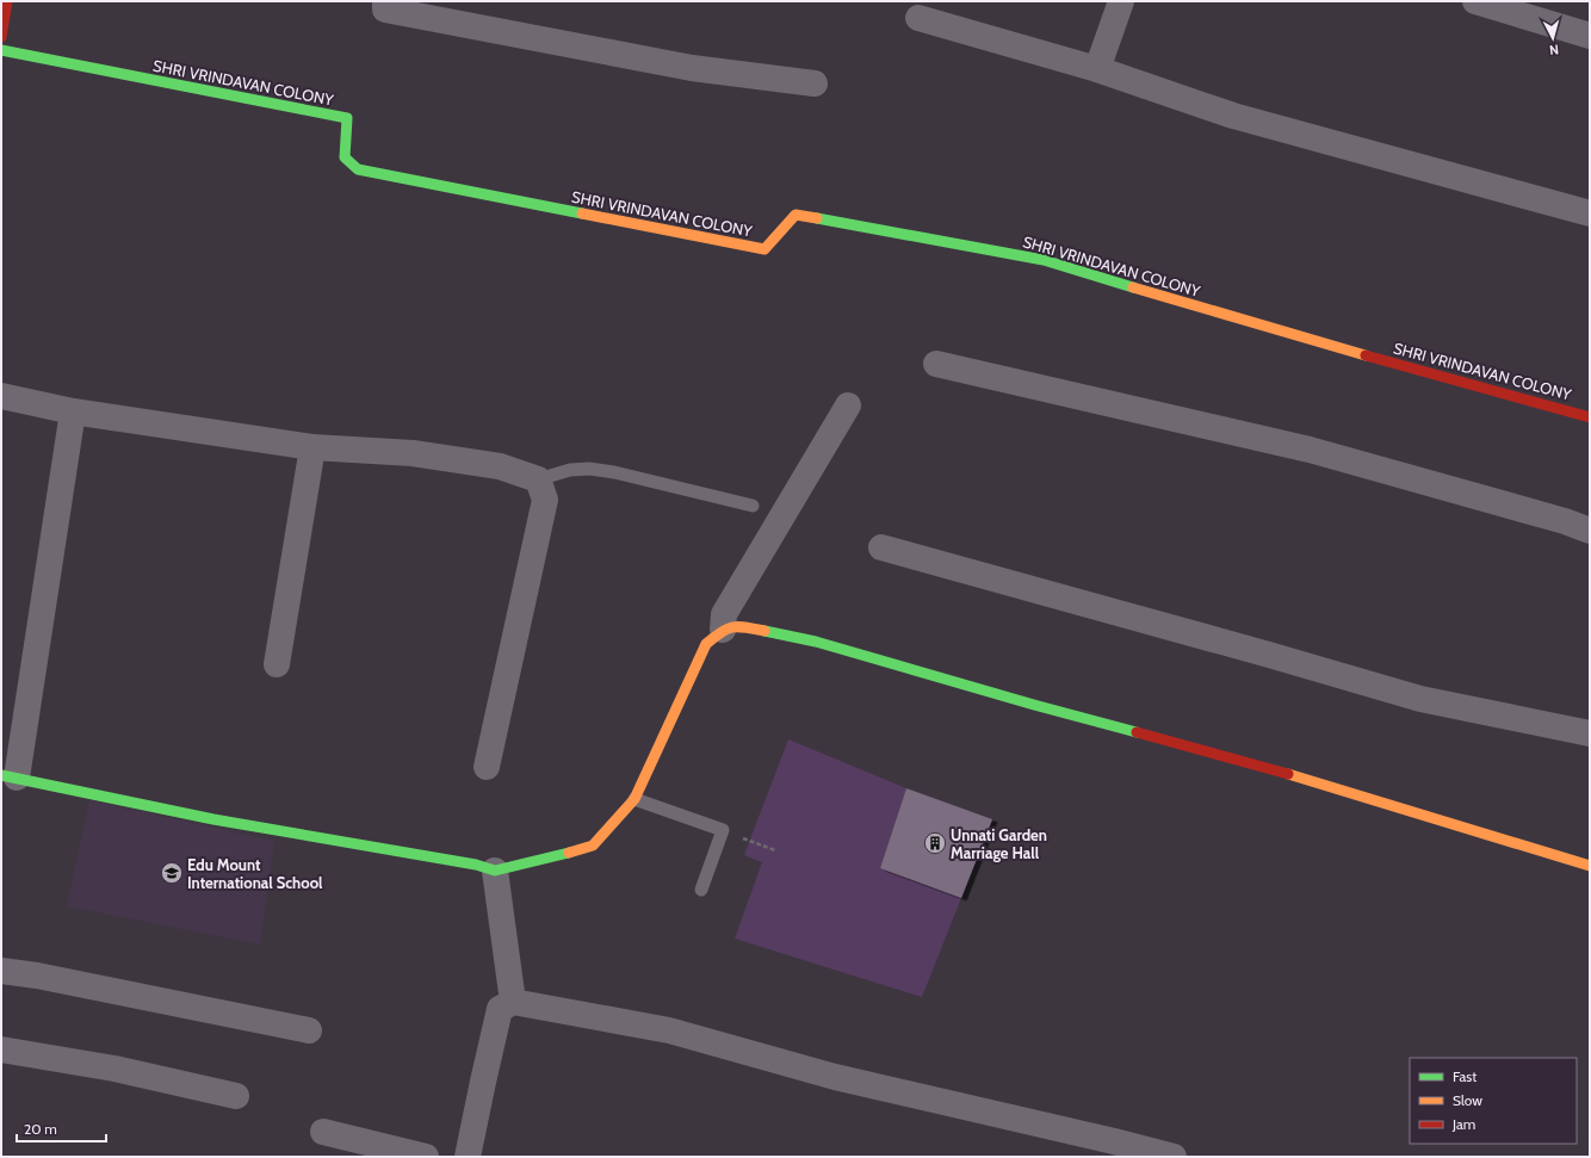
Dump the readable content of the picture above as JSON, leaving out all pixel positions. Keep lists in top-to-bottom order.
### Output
{
  "streets": {
    "main road": ["SHRI VRINDAVAN COLONY"]
  },
  "places": {
    "building": ["Unnati Garden Marriage Hall"],
    "school or university": ["Edu Mount International School"]
  },
  "legend": ["Fast", "Slow", "Jam"],
  "scale_bar": "20 m",
  "north": "bottom"
}
